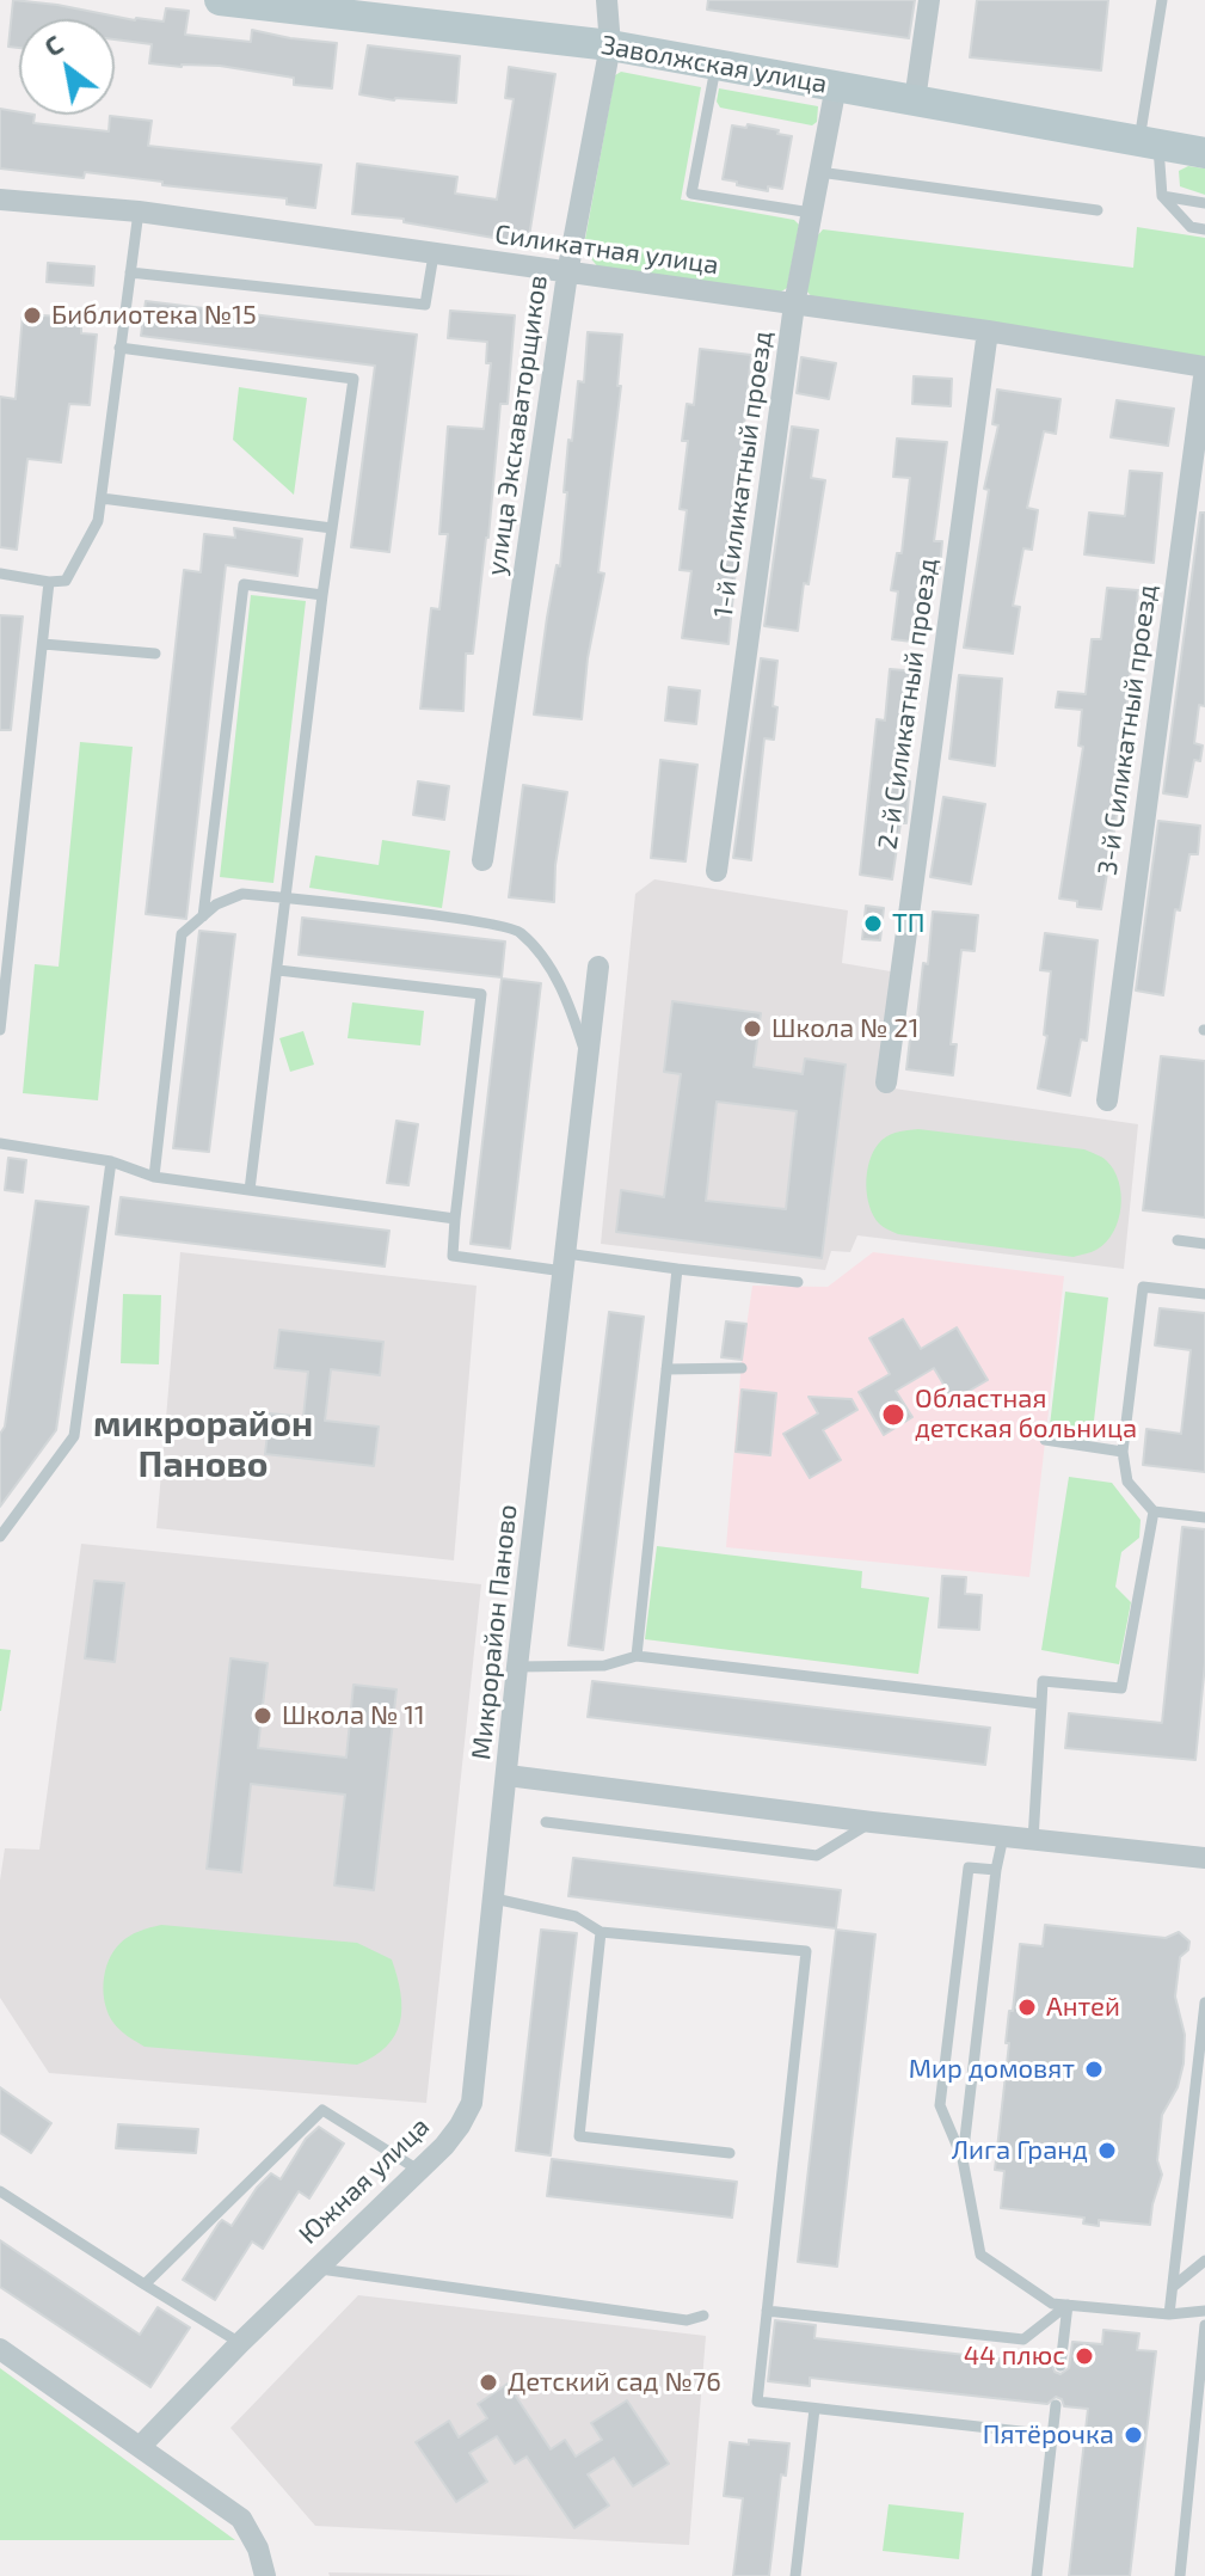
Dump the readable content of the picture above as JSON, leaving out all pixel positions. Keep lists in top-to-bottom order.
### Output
{
  "streets": {
    "main road": ["Заволжская улица"],
    "street": [
      "Силикатная улица",
      "улица Экскаваторщиков",
      "1-й Силикатный проезд",
      "2-й Силикатный проезд",
      "3-й Силикатный проезд",
      "Микрорайон Паново",
      "Южная улица"
    ]
  },
  "crossings": [
    ["Заволжская улица", "улица Экскаваторщиков"],
    ["Заволжская улица", "1-й Силикатный проезд"],
    ["Силикатная улица", "улица Экскаваторщиков"],
    ["Силикатная улица", "1-й Силикатный проезд"],
    ["Силикатная улица", "2-й Силикатный проезд"],
    ["Силикатная улица", "3-й Силикатный проезд"],
    ["Микрорайон Паново", "Южная улица"]
  ],
  "districts": ["микрорайон Паново"],
  "places": [
    "Библиотека №15",
    "ТП",
    "Школа № 21",
    "Областная детская больница",
    "Школа № 11",
    "Антей",
    "Мир домовят",
    "Лига Гранд",
    "44 плюс",
    "Детский сад №76",
    "Пятёрочка"
  ],
  "north": "top left"
}
